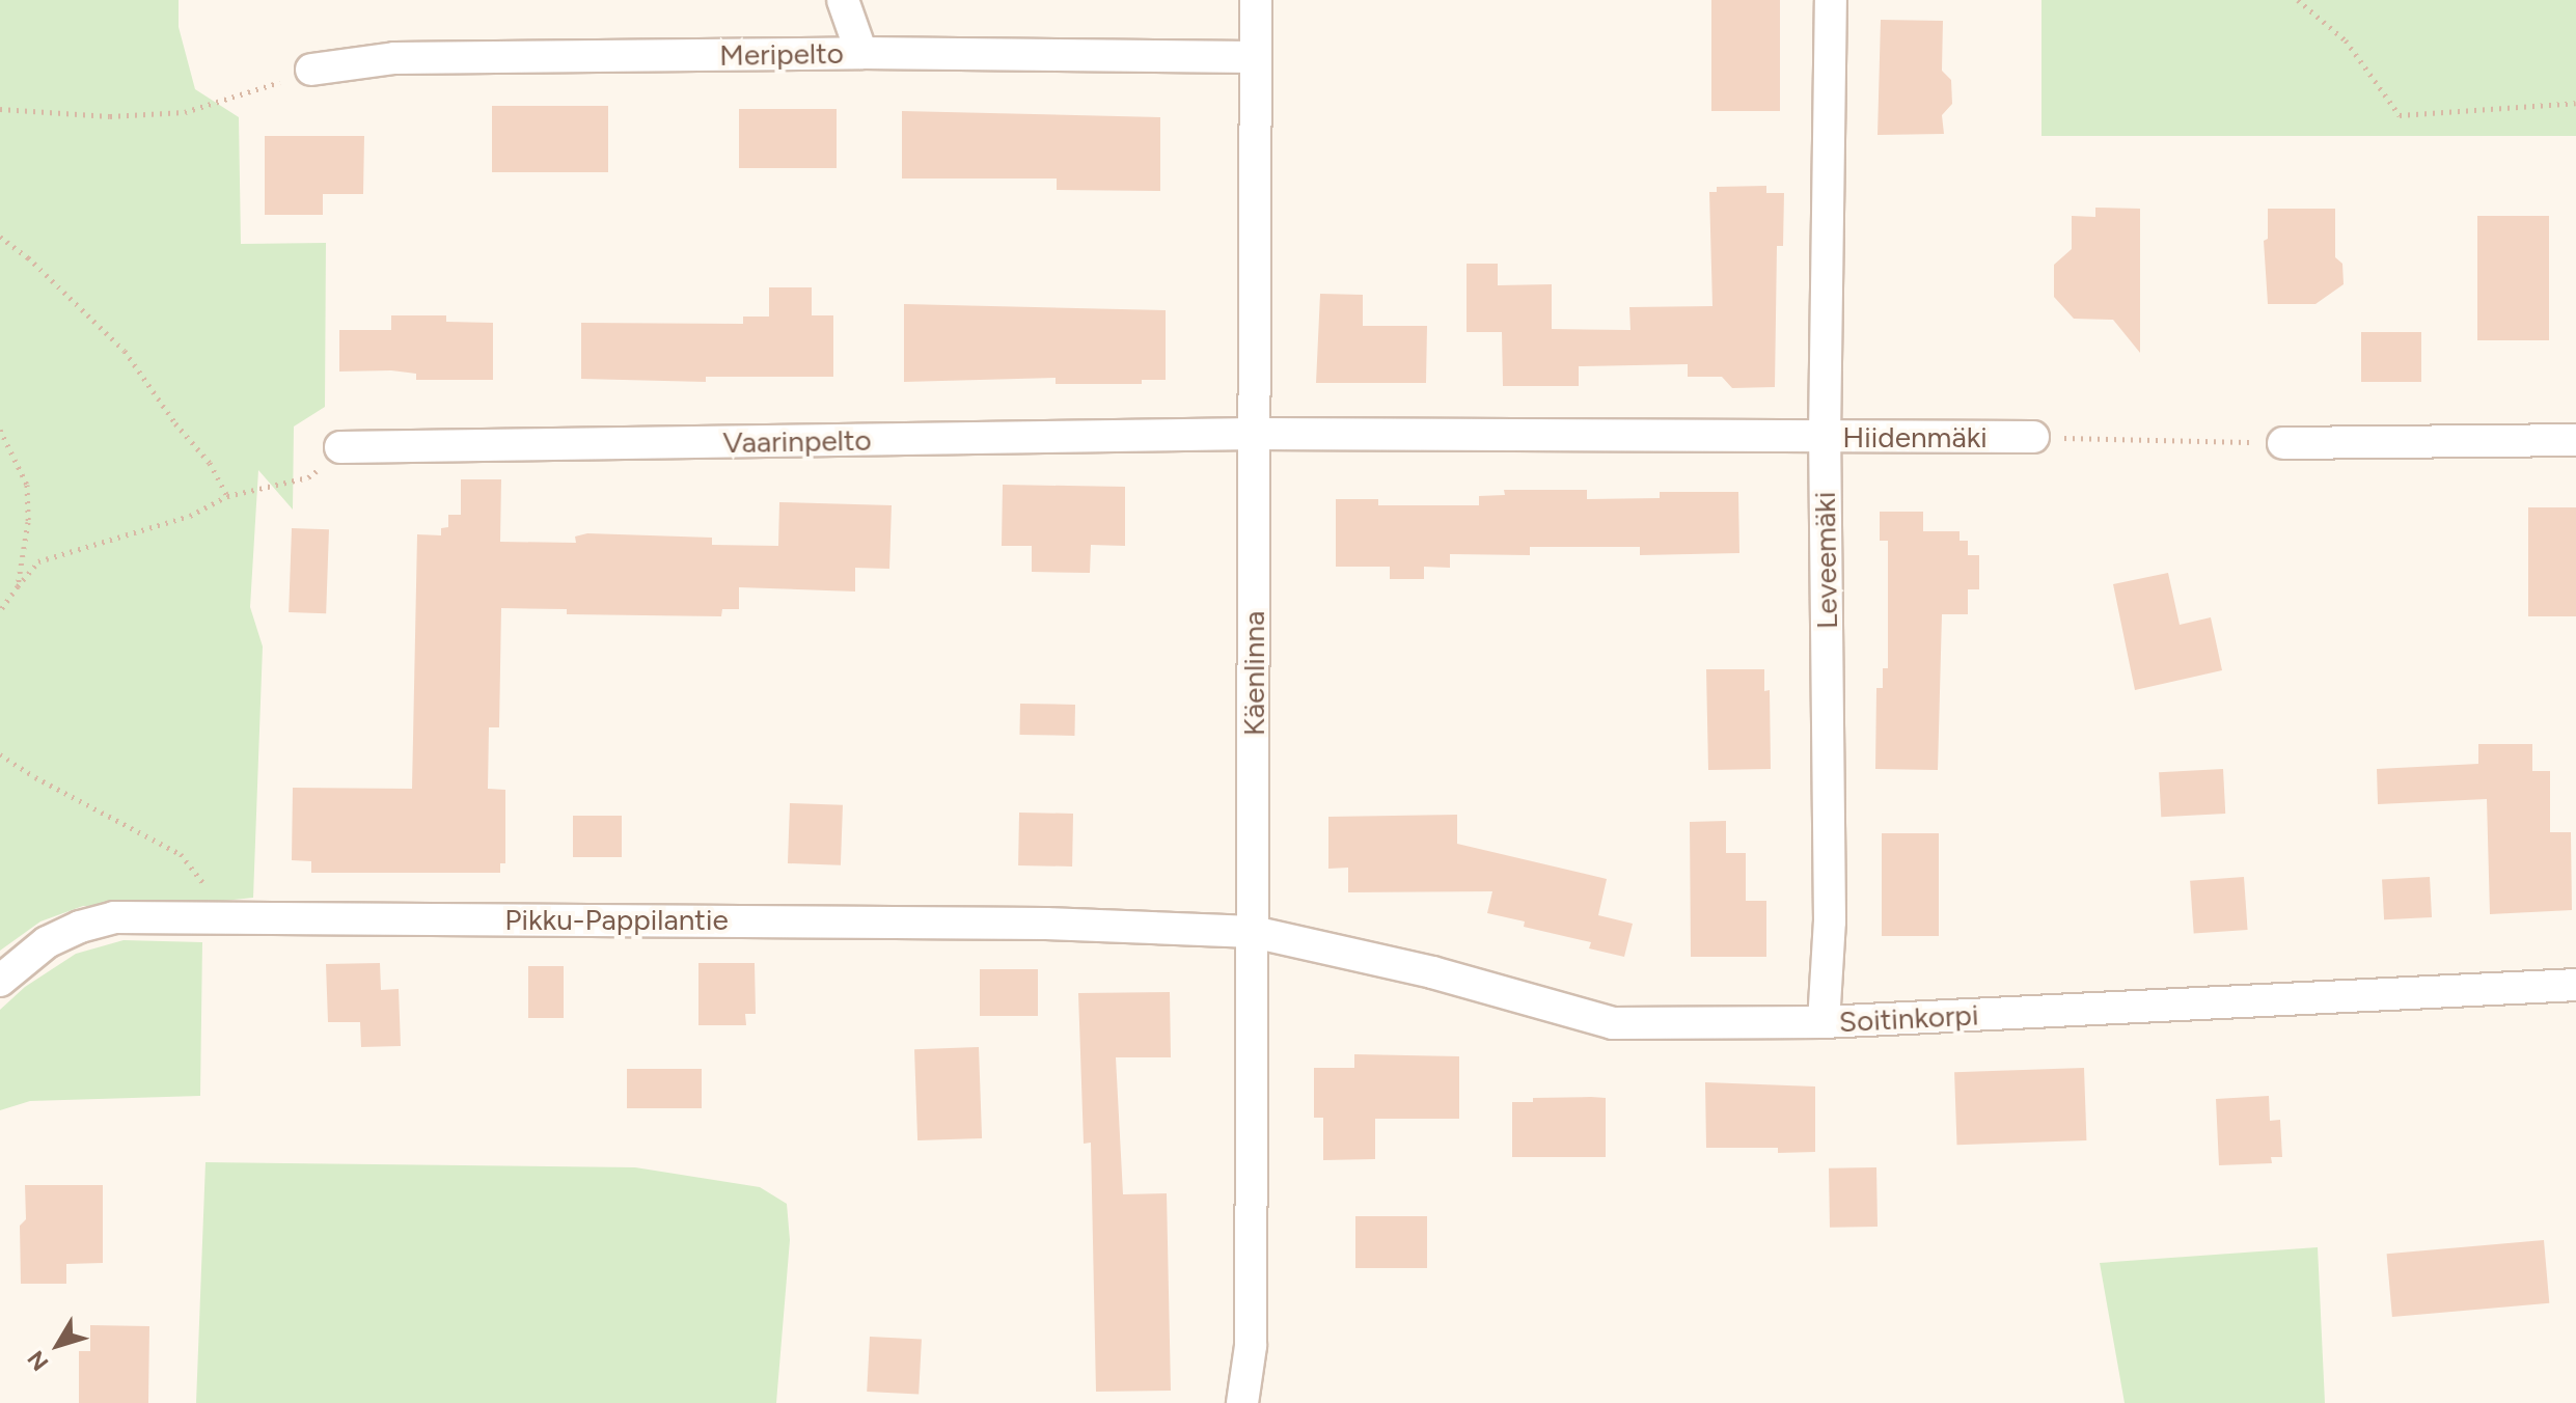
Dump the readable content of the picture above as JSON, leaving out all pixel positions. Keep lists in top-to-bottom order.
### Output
{
  "streets": {
    "street": [
      "Meripelto",
      "Hiidenmäki",
      "Vaarinpelto",
      "Leveemäki",
      "Käenlinna",
      "Pikku-Pappilantie",
      "Soitinkorpi"
    ]
  },
  "crossings": [
    ["Meripelto", "Käenlinna"],
    ["Hiidenmäki", "Vaarinpelto"],
    ["Hiidenmäki", "Leveemäki"],
    ["Hiidenmäki", "Käenlinna"],
    ["Vaarinpelto", "Käenlinna"],
    ["Leveemäki", "Soitinkorpi"],
    ["Käenlinna", "Pikku-Pappilantie"],
    ["Käenlinna", "Soitinkorpi"],
    ["Pikku-Pappilantie", "Soitinkorpi"]
  ],
  "north": "bottom left"
}
